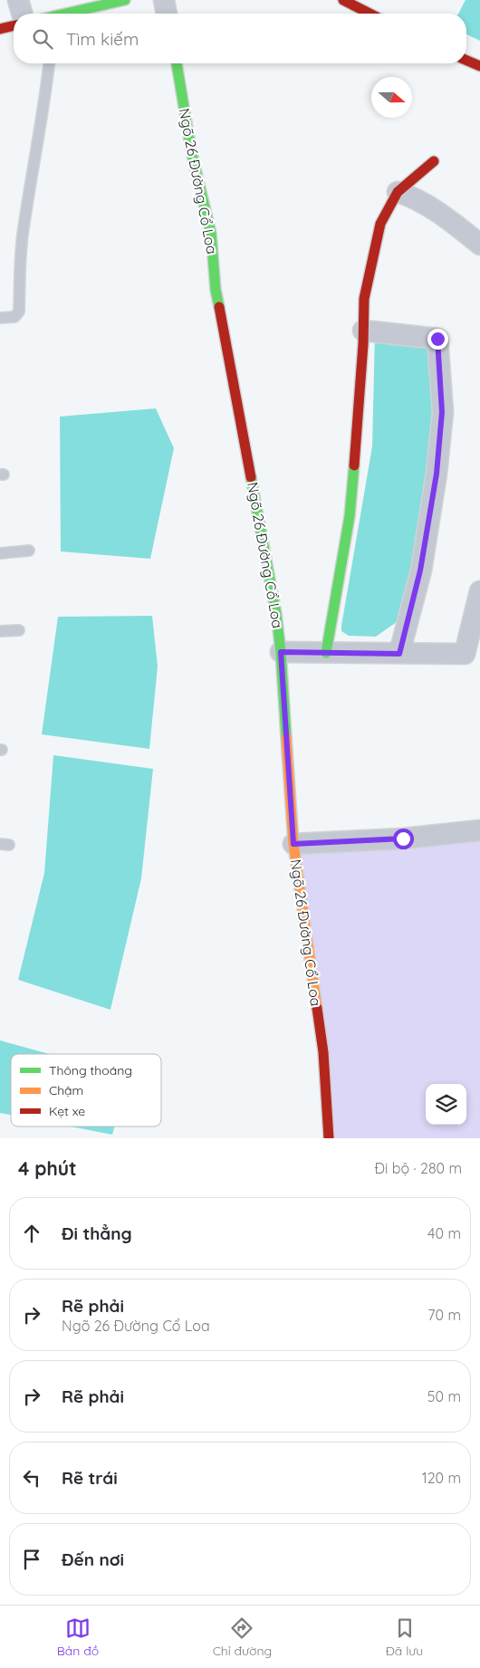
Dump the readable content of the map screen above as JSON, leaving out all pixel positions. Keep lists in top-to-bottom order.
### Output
{
  "streets": {
    "street": ["Ngõ 26 Đường Cổ Loa"]
  },
  "legend": ["Thông thoáng", "Chậm", "Kẹt xe"],
  "north": "right",
  "page": {
    "search": "Tìm kiếm",
    "heading": ["4 phút", "Đi bộ · 280 m"],
    "list": [
      ["Đi thẳng", "40 m"],
      ["Rẽ phải", "Ngõ 26 Đường Cổ Loa", "70 m"],
      ["Rẽ phải", "50 m"],
      ["Rẽ trái", "120 m"],
      "Đến nơi"
    ],
    "nav": ["Bản đồ", "Chỉ đường", "Đã lưu"]
  }
}
